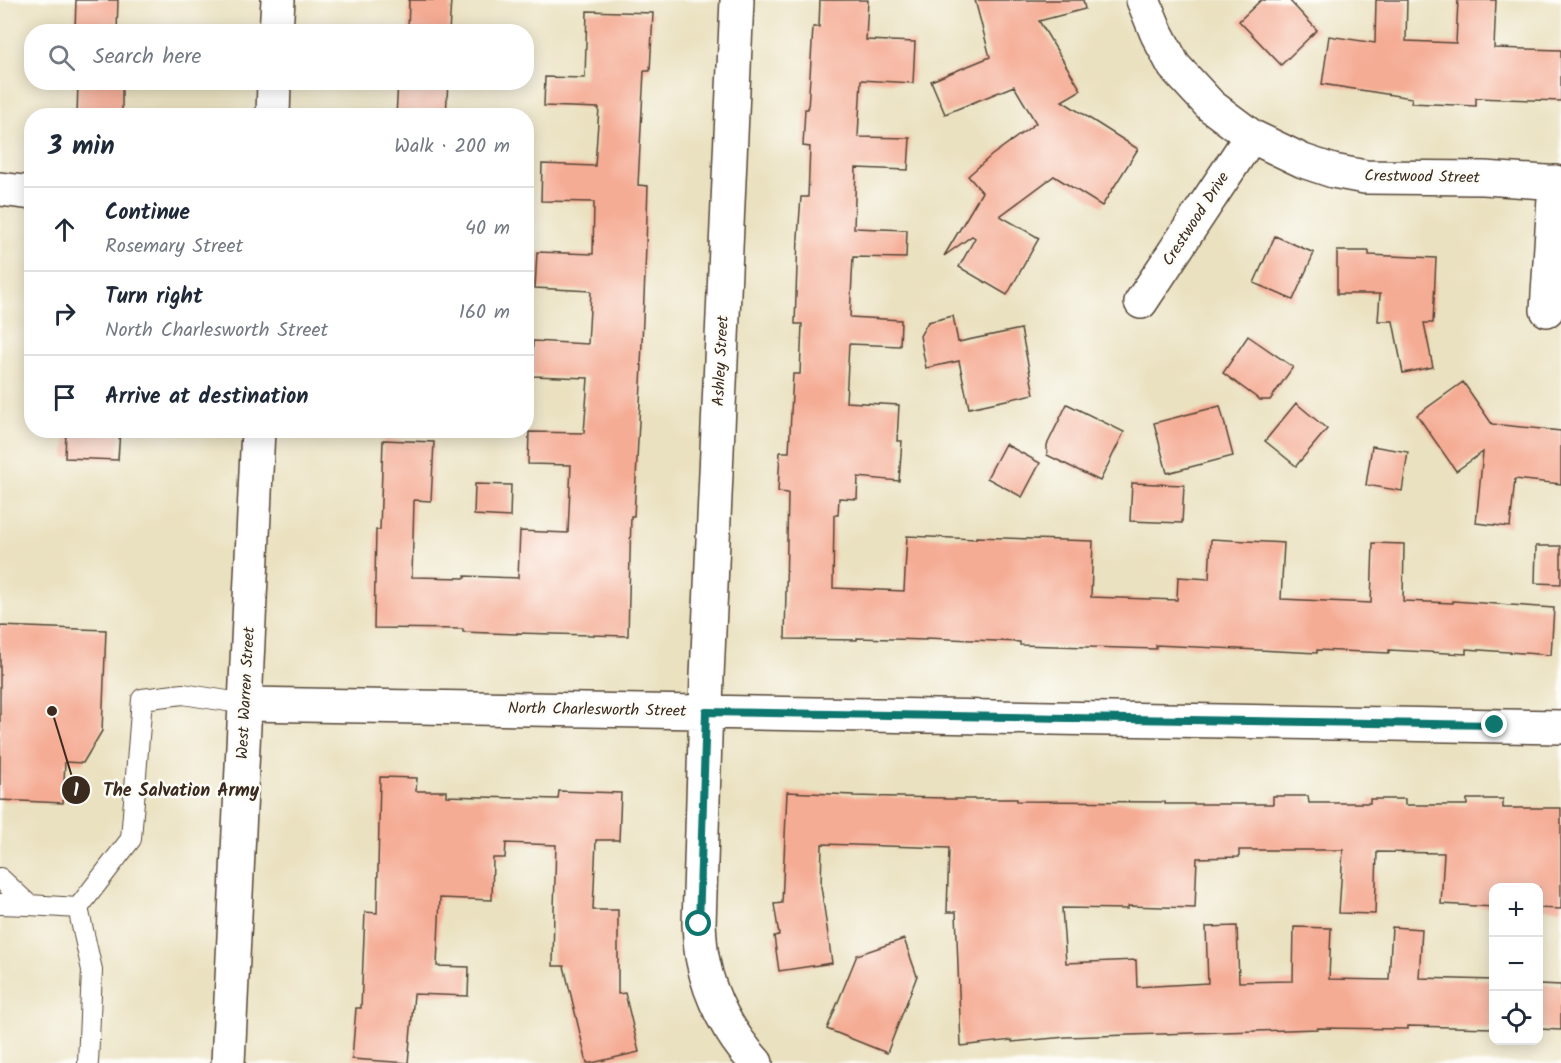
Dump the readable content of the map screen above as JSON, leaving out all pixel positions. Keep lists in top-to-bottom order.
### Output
{
  "streets": {
    "street": [
      "Crestwood Street",
      "Crestwood Drive",
      "Ashley Street",
      "West Warren Street",
      "North Charlesworth Street"
    ]
  },
  "crossings": [
    ["Crestwood Street", "Crestwood Drive"],
    ["Ashley Street", "North Charlesworth Street"],
    ["West Warren Street", "North Charlesworth Street"]
  ],
  "places": ["The Salvation Army"],
  "page": {
    "search": "Search here",
    "heading": ["3 min", "Walk · 200 m"],
    "list": [
      ["Continue", "Rosemary Street", "40 m"],
      ["Turn right", "North Charlesworth Street", "160 m"],
      "Arrive at destination"
    ],
    "map_buttons": ["+", "−"]
  }
}
